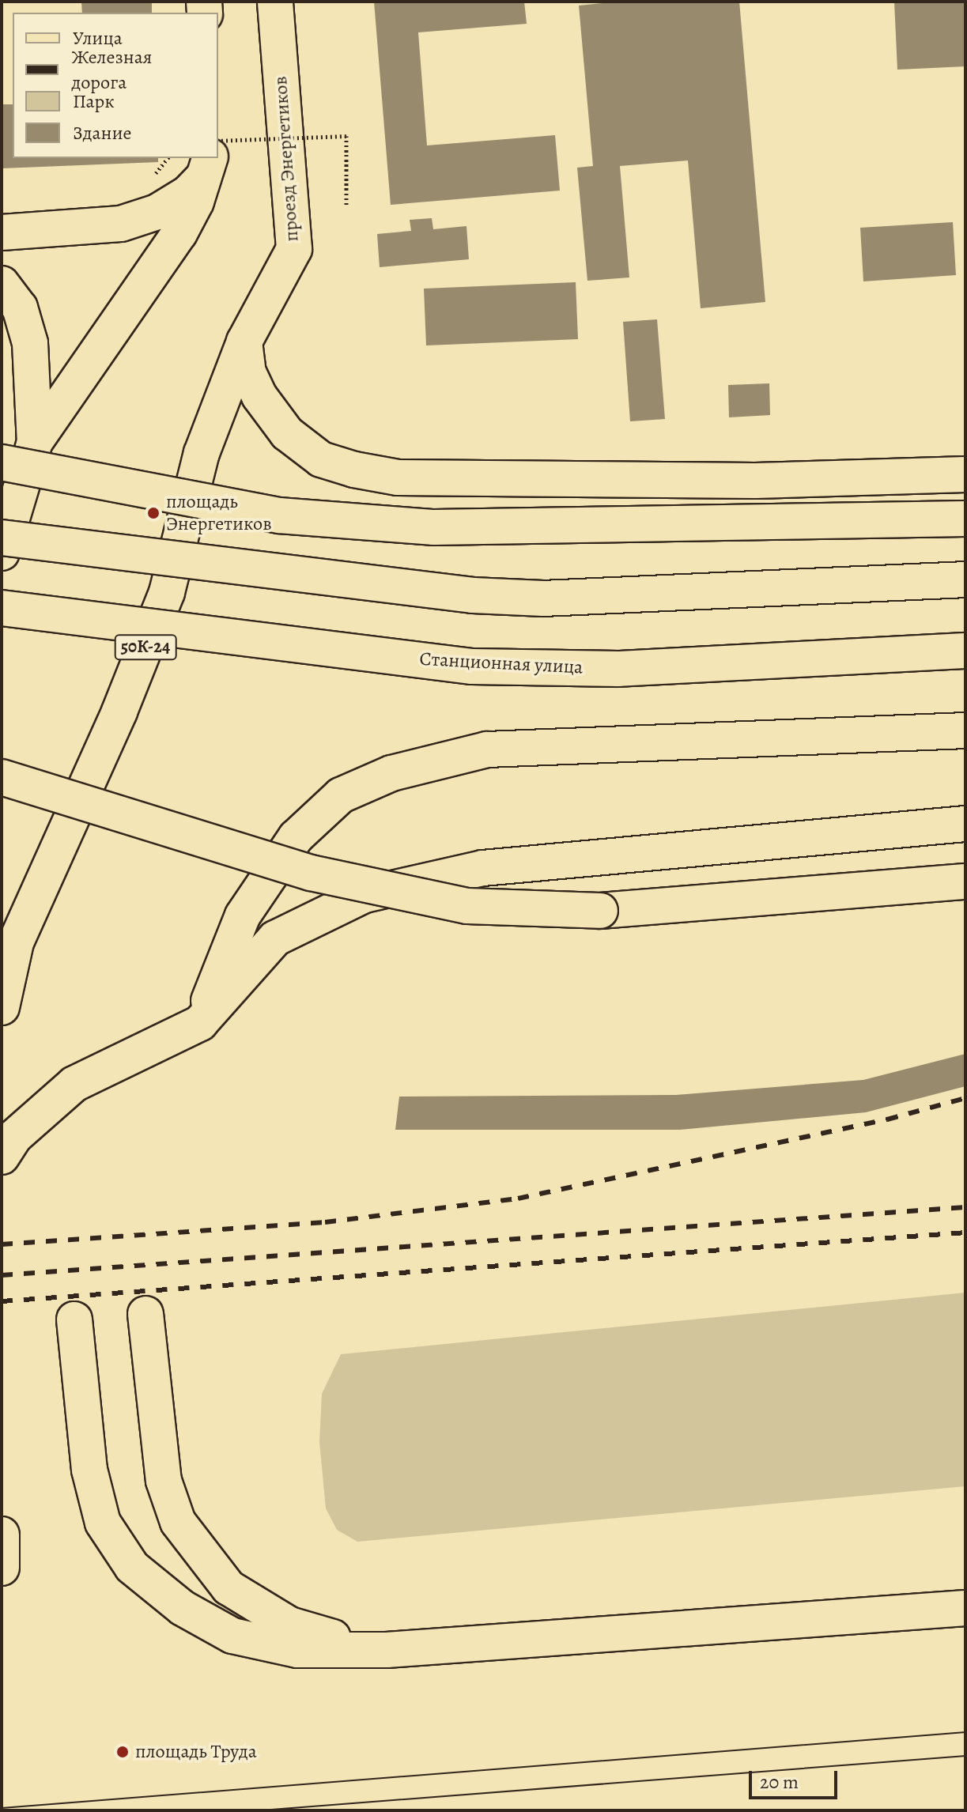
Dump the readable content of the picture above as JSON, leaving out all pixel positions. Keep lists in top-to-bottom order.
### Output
{
  "streets": {
    "main road": ["проезд Энергетиков", "50К-24", "Станционная улица"]
  },
  "crossings": [
    ["проезд Энергетиков", "50К-24"]
  ],
  "places": ["площадь Энергетиков", "площадь Труда"],
  "legend": [
    "Улица",
    "Железная дорога",
    "Парк",
    "Здание"
  ],
  "scale_bar": "20 m"
}
